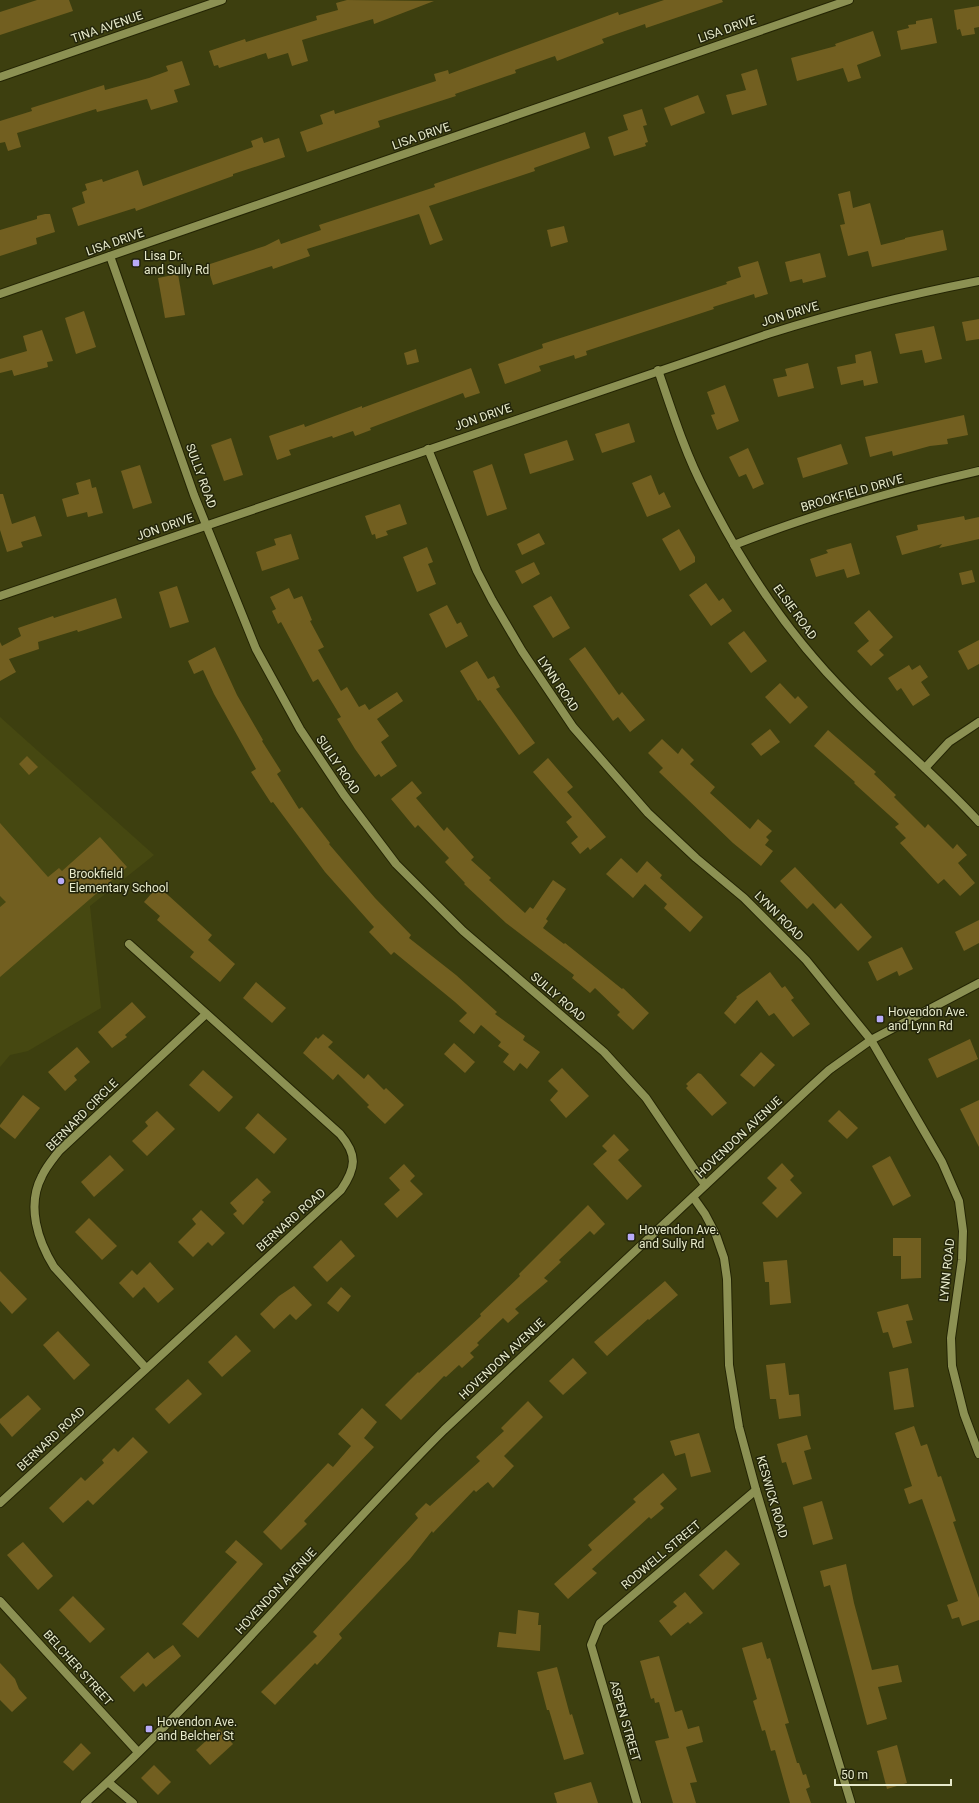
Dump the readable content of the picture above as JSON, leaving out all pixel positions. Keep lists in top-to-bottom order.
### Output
{
  "streets": {
    "street": [
      "TINA AVENUE",
      "LISA DRIVE",
      "JON DRIVE",
      "SULLY ROAD",
      "BROOKFIELD DRIVE",
      "ELSIE ROAD",
      "LYNN ROAD",
      "BERNARD CIRCLE",
      "HOVENDON AVENUE",
      "BERNARD ROAD",
      "KESWICK ROAD",
      "RODWELL STREET",
      "BELCHER STREET",
      "ASPEN STREET"
    ]
  },
  "crossings": [
    ["LISA DRIVE", "SULLY ROAD"],
    ["JON DRIVE", "SULLY ROAD"],
    ["JON DRIVE", "ELSIE ROAD"],
    ["JON DRIVE", "LYNN ROAD"],
    ["SULLY ROAD", "HOVENDON AVENUE"],
    ["BROOKFIELD DRIVE", "ELSIE ROAD"],
    ["LYNN ROAD", "HOVENDON AVENUE"],
    ["BERNARD CIRCLE", "BERNARD ROAD"],
    ["HOVENDON AVENUE", "KESWICK ROAD"],
    ["HOVENDON AVENUE", "BELCHER STREET"],
    ["KESWICK ROAD", "RODWELL STREET"],
    ["RODWELL STREET", "ASPEN STREET"]
  ],
  "places": {
    "transit": [
      "Lisa Dr. and Sully Rd",
      "Hovendon Ave. and Lynn Rd",
      "Hovendon Ave. and Sully Rd",
      "Hovendon Ave. and Belcher St"
    ],
    "other": ["Brookfield Elementary School"]
  },
  "scale_bar": "50 m"
}
